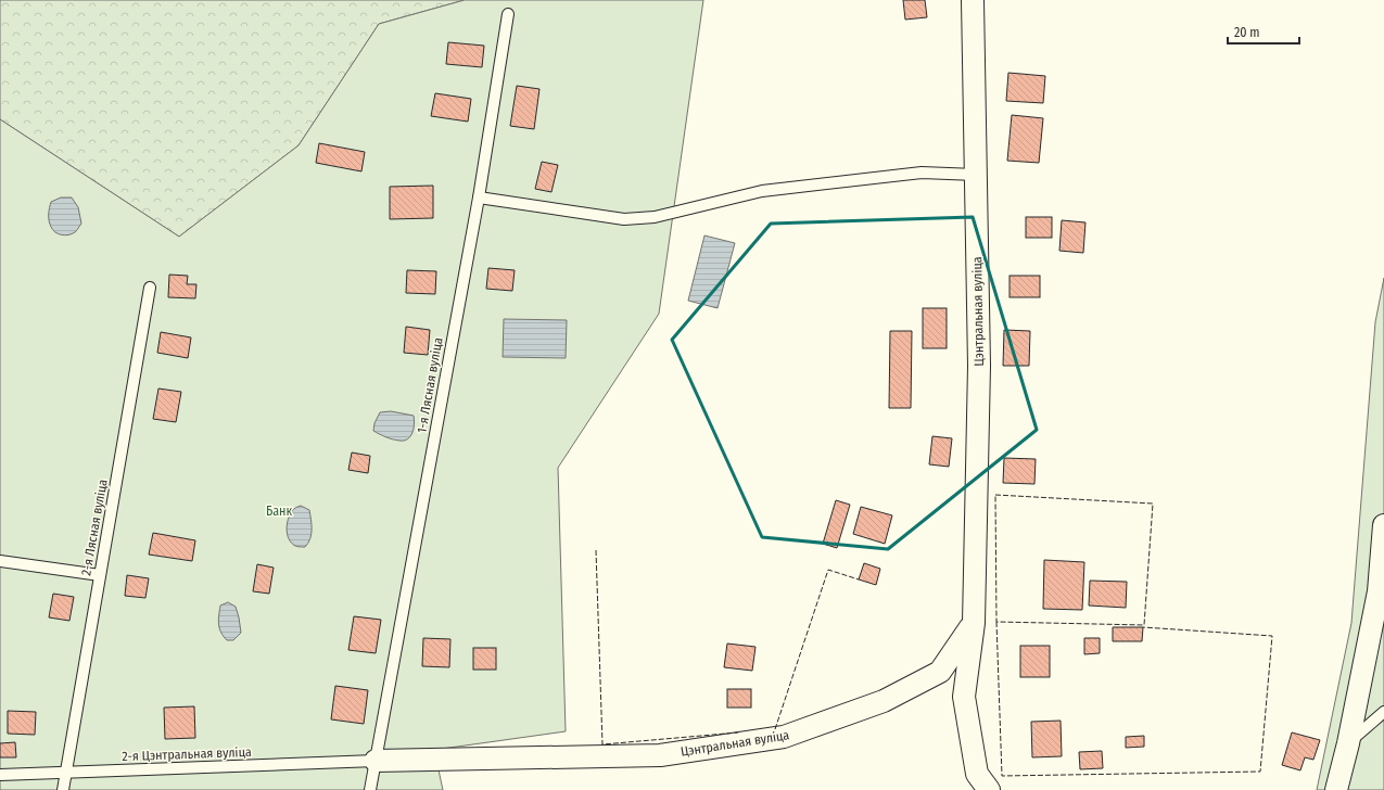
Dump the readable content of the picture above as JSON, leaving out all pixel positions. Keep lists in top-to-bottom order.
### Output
{
  "streets": {
    "street": ["Цэнтральная вуліца"],
    "lane": ["1-я Лясная вуліца", "2-я Лясная вуліца", "2-я Цэнтральная вуліца"]
  },
  "crossings": [
    ["Цэнтральная вуліца", "1-я Лясная вуліца"],
    ["Цэнтральная вуліца", "2-я Цэнтральная вуліца"],
    ["1-я Лясная вуліца", "2-я Цэнтральная вуліца"],
    ["2-я Лясная вуліца", "2-я Цэнтральная вуліца"]
  ],
  "parks": ["Банк"],
  "scale_bar": "20 m"
}
